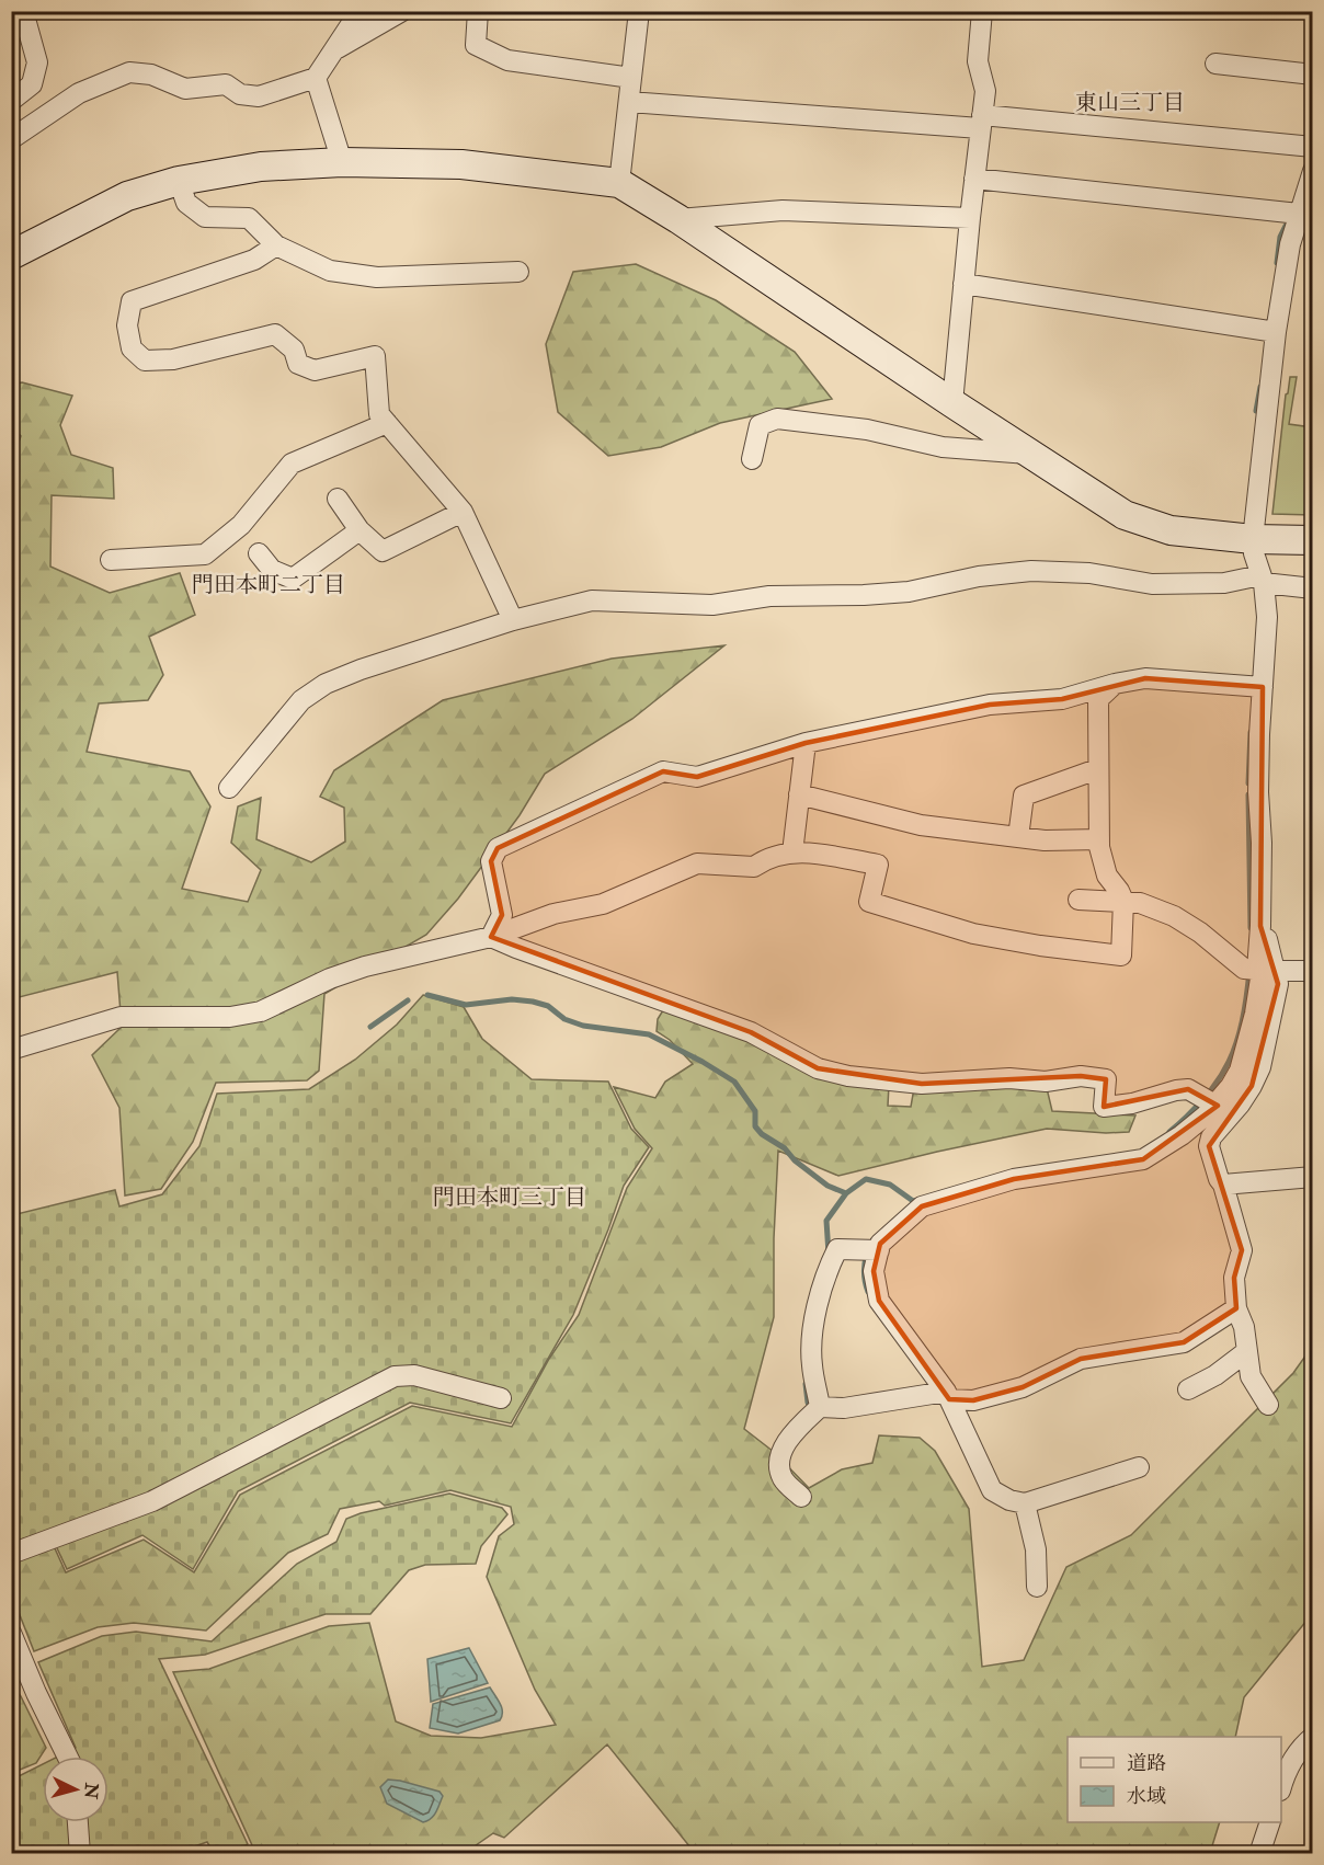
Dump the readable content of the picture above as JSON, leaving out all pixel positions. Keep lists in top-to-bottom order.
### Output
{
  "districts": ["東山三丁目", "門田本町二丁目", "門田本町三丁目"],
  "legend": ["道路", "水域"],
  "north": "right"
}
